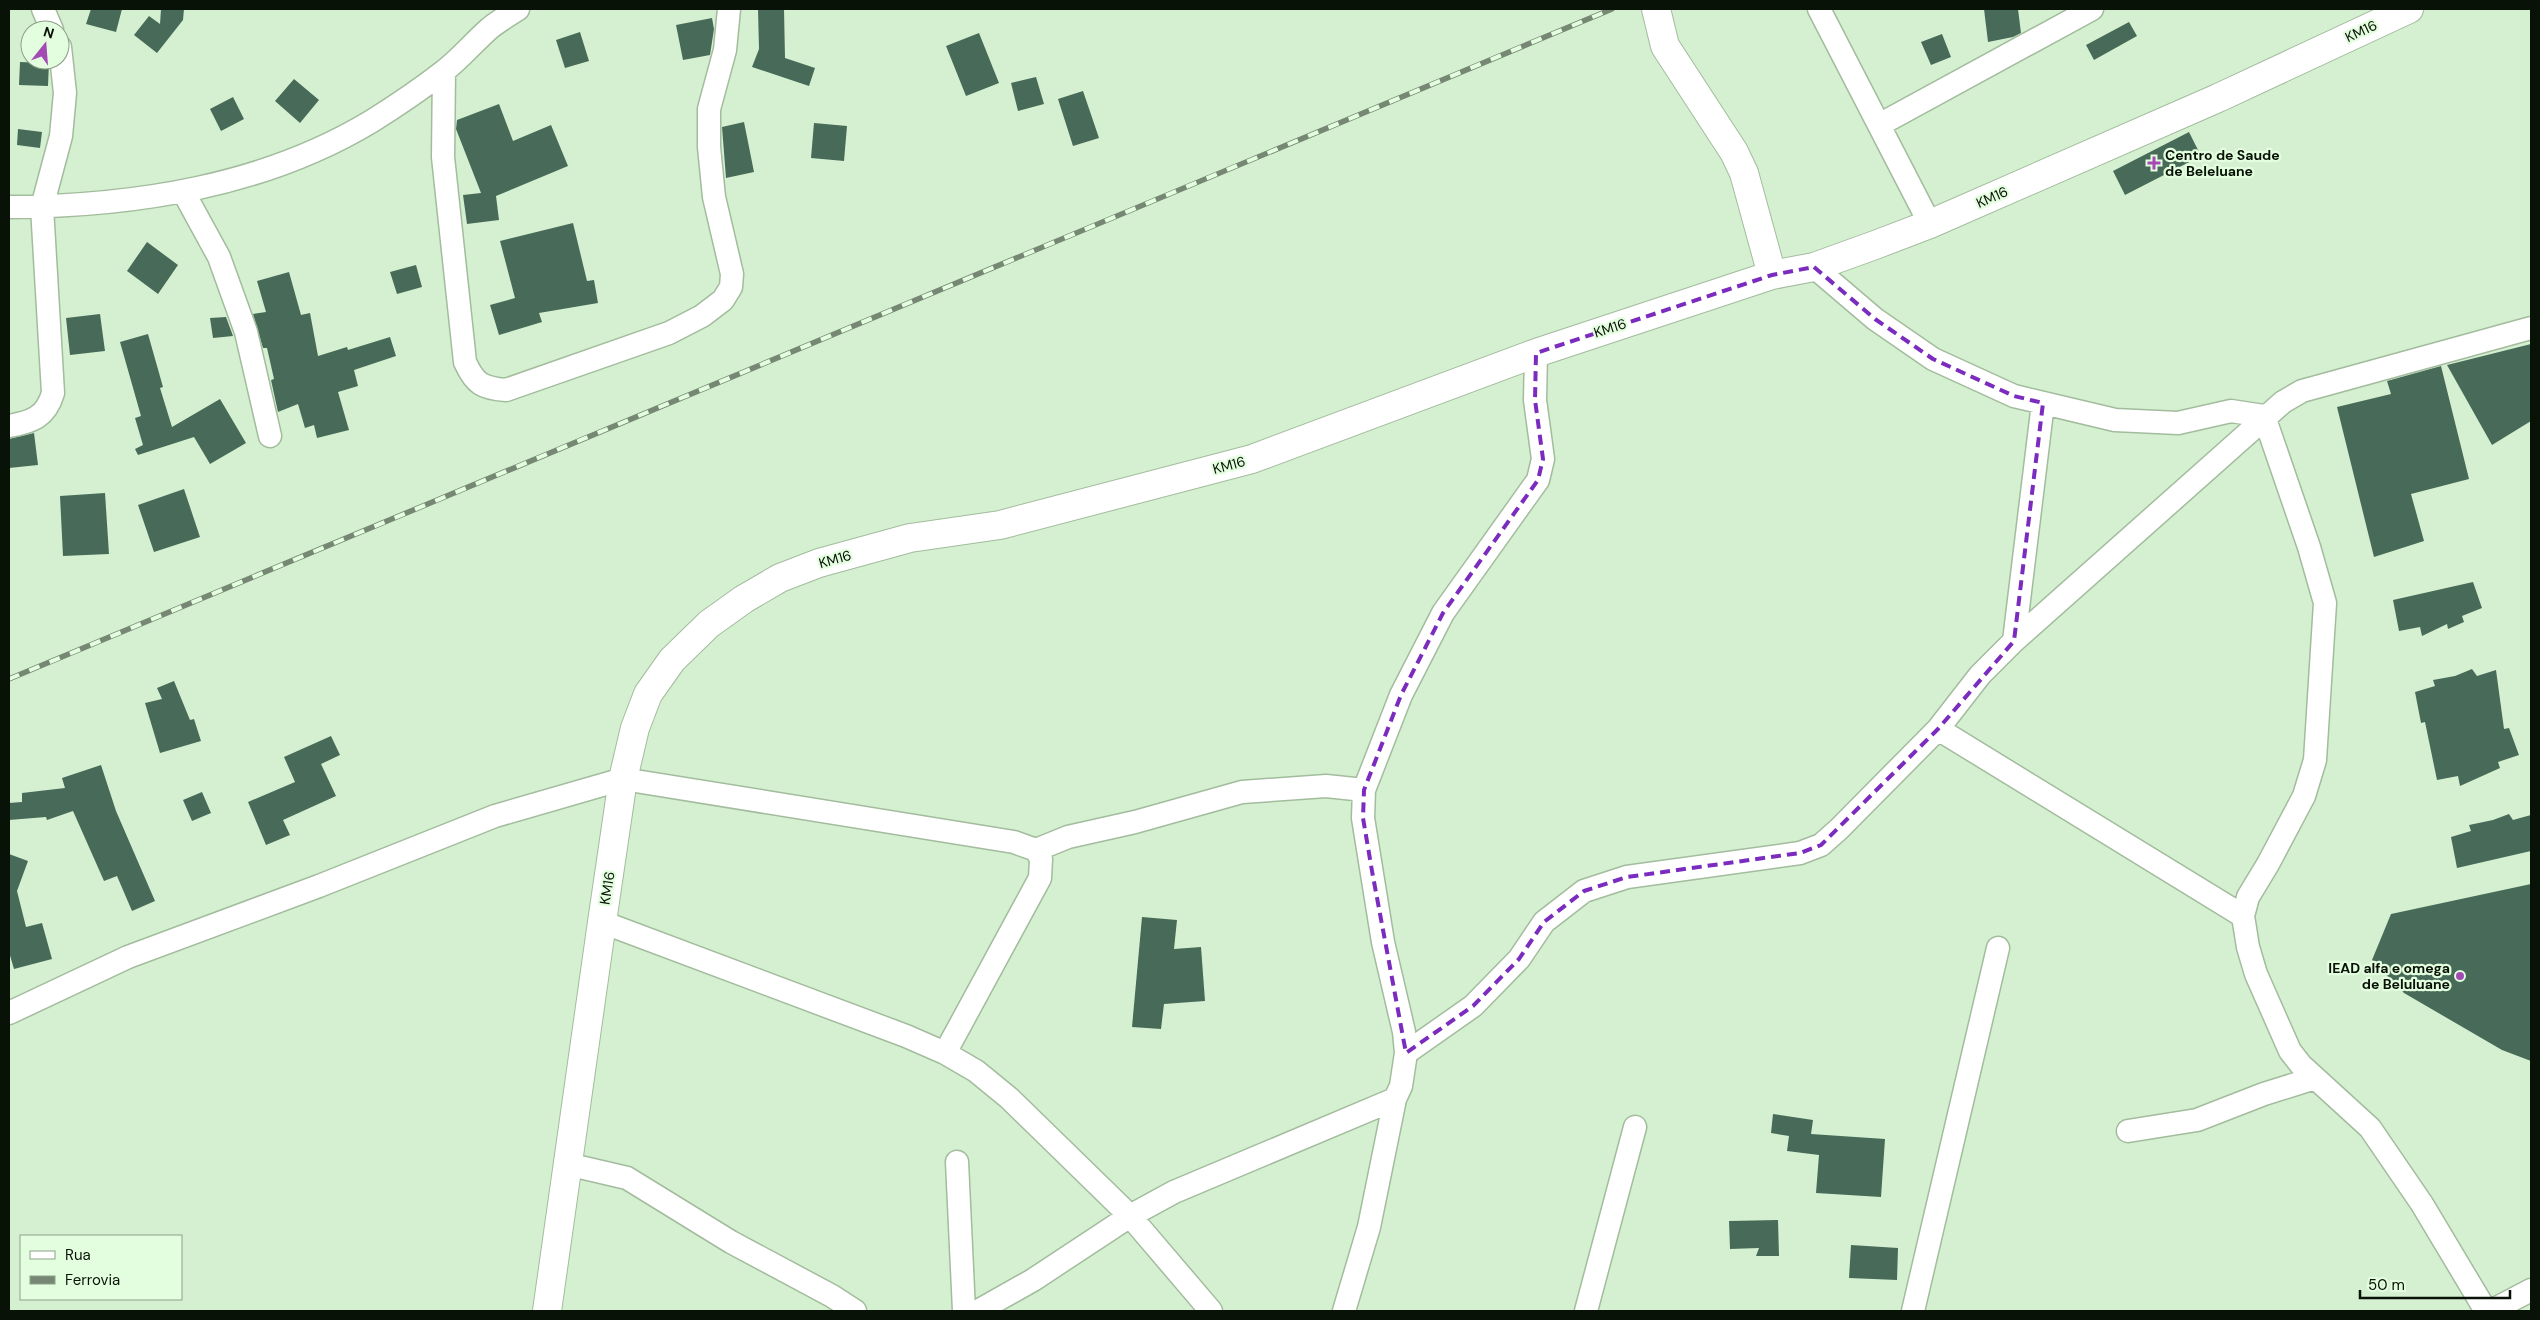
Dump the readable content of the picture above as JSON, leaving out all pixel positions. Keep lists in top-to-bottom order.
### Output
{
  "streets": {
    "street": ["KM16"]
  },
  "places": {
    "health": ["Centro de Saude de Beleluane"],
    "other": ["IEAD alfa e omega de Beluluane"]
  },
  "legend": ["Rua", "Ferrovia"],
  "scale_bar": "50 m",
  "north": "top"
}
